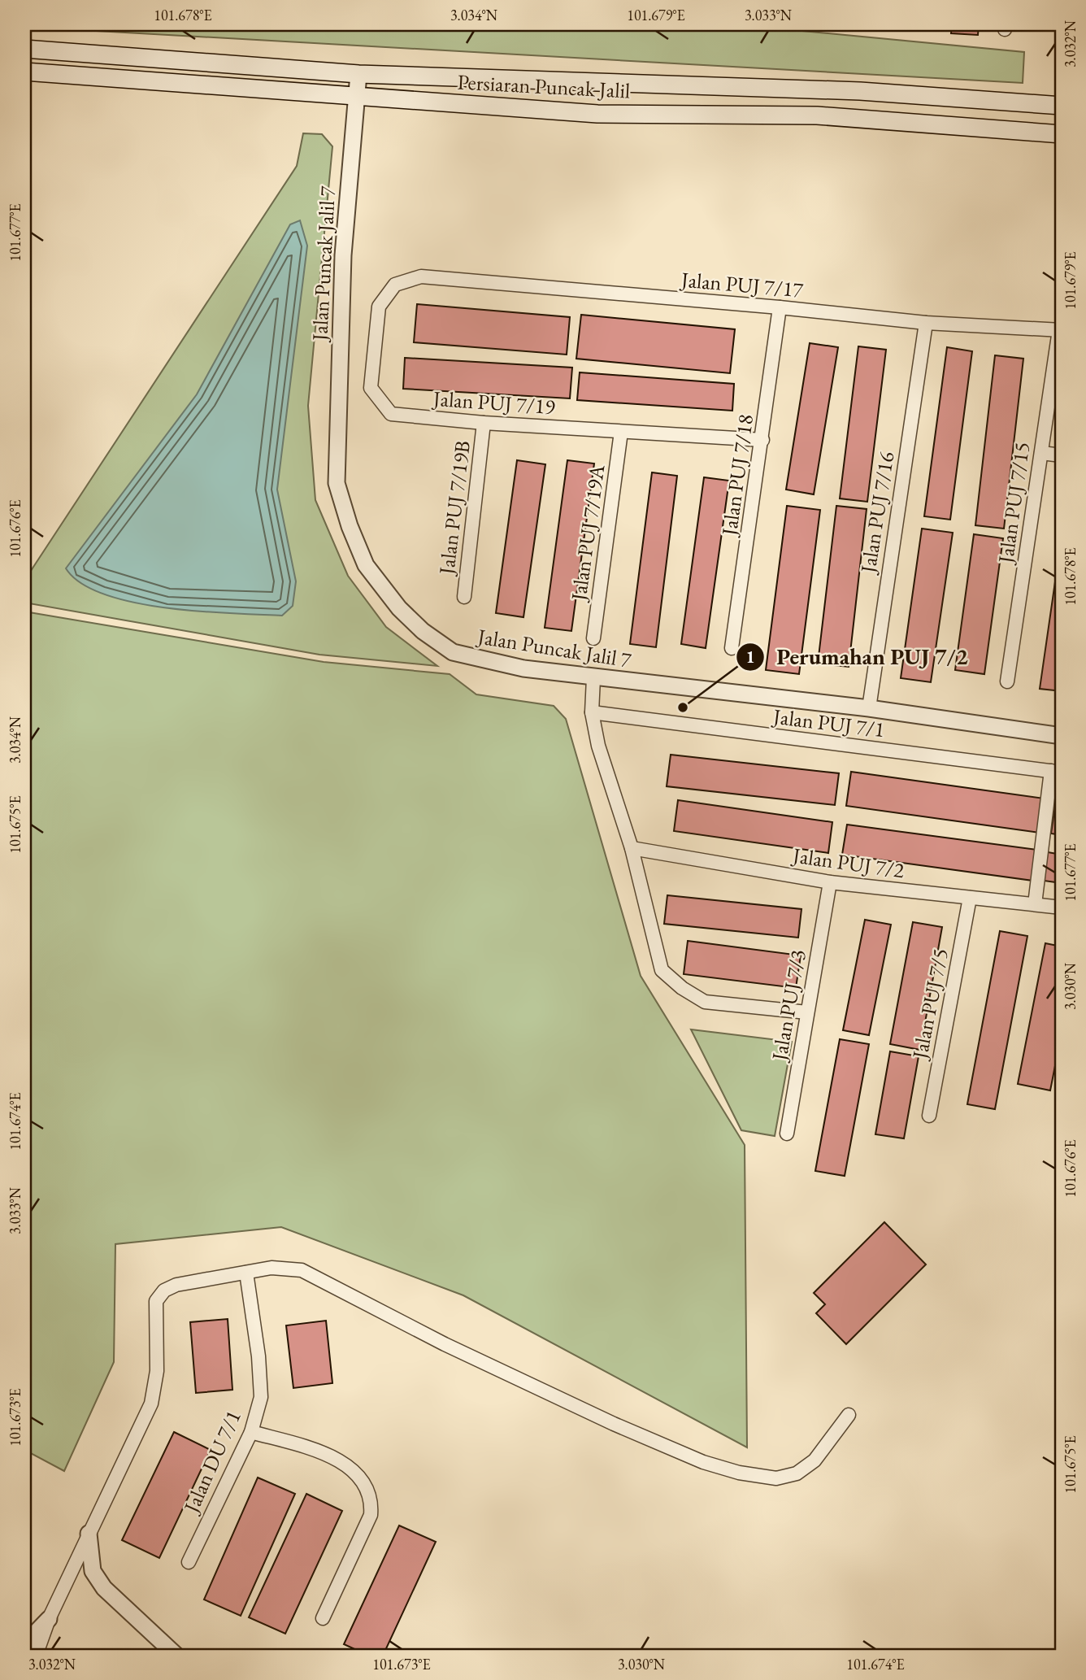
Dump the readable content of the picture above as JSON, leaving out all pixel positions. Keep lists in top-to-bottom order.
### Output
{
  "streets": {
    "main road": ["Persiaran Puncak Jalil"],
    "street": [
      "Jalan Puncak Jalil 7",
      "Jalan PUJ 7/17",
      "Jalan PUJ 7/19",
      "Jalan PUJ 7/18",
      "Jalan PUJ 7/15",
      "Jalan PUJ 7/19B",
      "Jalan PUJ 7/16",
      "Jalan PUJ 7/19A",
      "Jalan PUJ 7/1",
      "Jalan PUJ 7/2",
      "Jalan PUJ 7/5",
      "Jalan PUJ 7/3",
      "Jalan DU 7/1"
    ]
  },
  "crossings": [
    ["Persiaran Puncak Jalil", "Jalan Puncak Jalil 7"],
    ["Jalan Puncak Jalil 7", "Jalan PUJ 7/16"],
    ["Jalan PUJ 7/17", "Jalan PUJ 7/19"],
    ["Jalan PUJ 7/17", "Jalan PUJ 7/18"],
    ["Jalan PUJ 7/17", "Jalan PUJ 7/15"],
    ["Jalan PUJ 7/17", "Jalan PUJ 7/16"],
    ["Jalan PUJ 7/19", "Jalan PUJ 7/18"],
    ["Jalan PUJ 7/19", "Jalan PUJ 7/19B"],
    ["Jalan PUJ 7/19", "Jalan PUJ 7/19A"],
    ["Jalan PUJ 7/2", "Jalan PUJ 7/5"],
    ["Jalan PUJ 7/2", "Jalan PUJ 7/3"]
  ],
  "places": ["Perumahan PUJ 7/2"],
  "coordinates": [
    "101.678°E",
    "3.034°N",
    "101.679°E",
    "3.033°N",
    "3.032°N",
    "101.677°E",
    "101.676°E",
    "101.675°E",
    "3.030°N",
    "101.674°E",
    "101.673°E"
  ]
}
